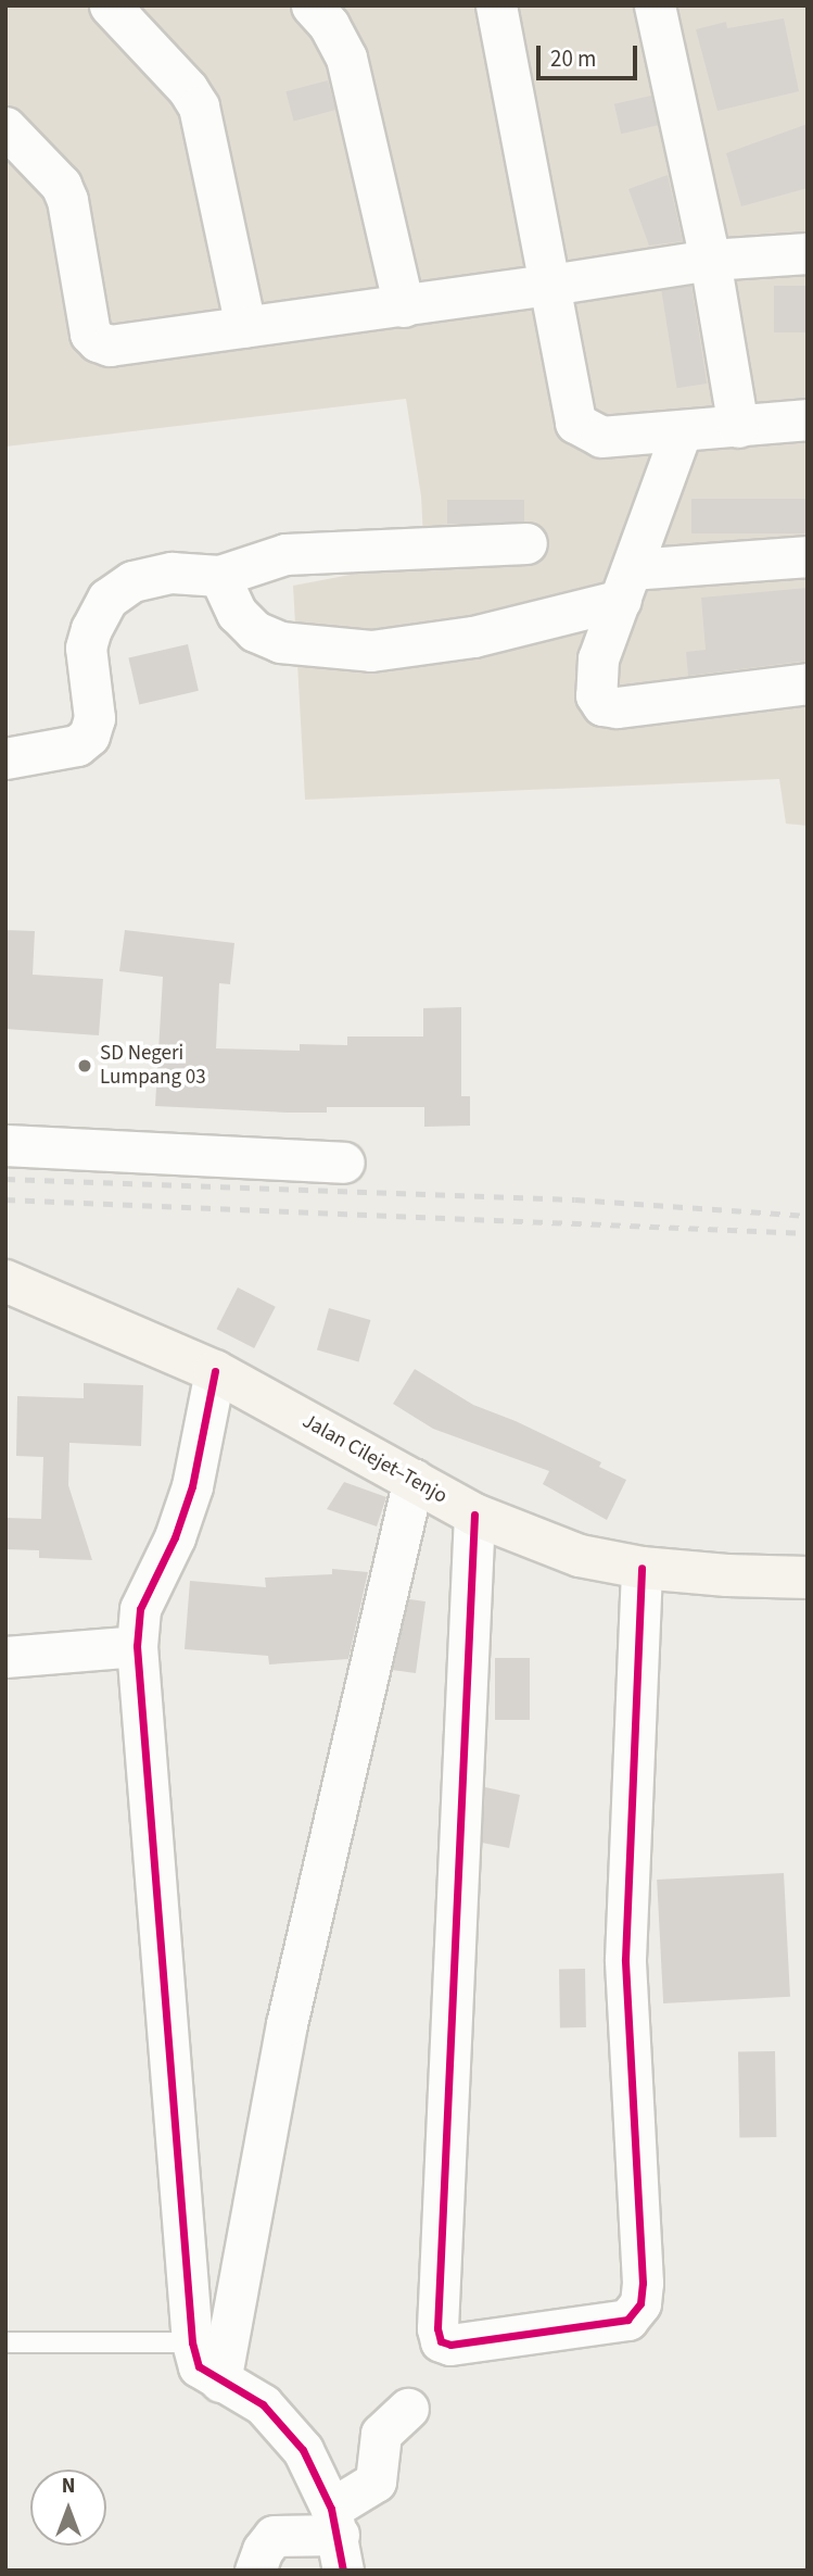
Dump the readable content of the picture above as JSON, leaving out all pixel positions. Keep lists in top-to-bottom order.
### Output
{
  "streets": {
    "main road": ["Jalan Cilejet–Tenjo"]
  },
  "places": ["SD Negeri Lumpang 03"],
  "scale_bar": "20 m",
  "north": "top"
}
